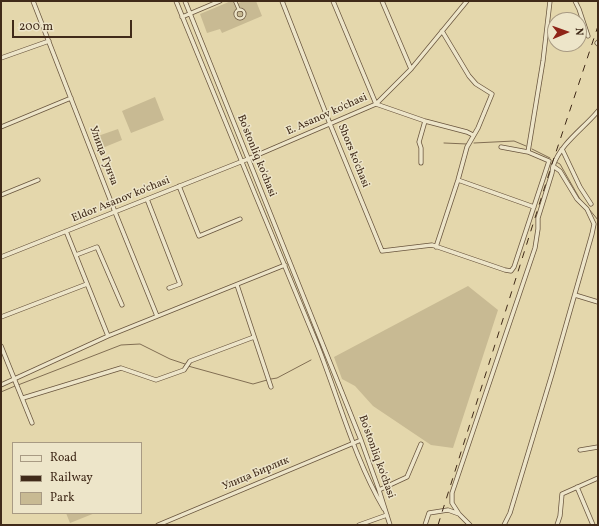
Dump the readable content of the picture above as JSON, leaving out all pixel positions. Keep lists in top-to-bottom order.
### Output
{
  "streets": {
    "street": [
      "E. Asanov ko'chasi",
      "Улица Гунча",
      "Bo'stonliq ko'chasi",
      "Shors ko'chasi",
      "Eldor Asanov ko'chasi",
      "Улица Бирлик"
    ]
  },
  "crossings": [
    ["E. Asanov ko'chasi", "Bo'stonliq ko'chasi"],
    ["E. Asanov ko'chasi", "Shors ko'chasi"],
    ["E. Asanov ko'chasi", "Eldor Asanov ko'chasi"],
    ["Улица Гунча", "Eldor Asanov ko'chasi"],
    ["Bo'stonliq ko'chasi", "Eldor Asanov ko'chasi"],
    ["Bo'stonliq ko'chasi", "Улица Бирлик"]
  ],
  "legend": ["Road", "Railway", "Park"],
  "scale_bar": "200 m",
  "north": "right"
}
